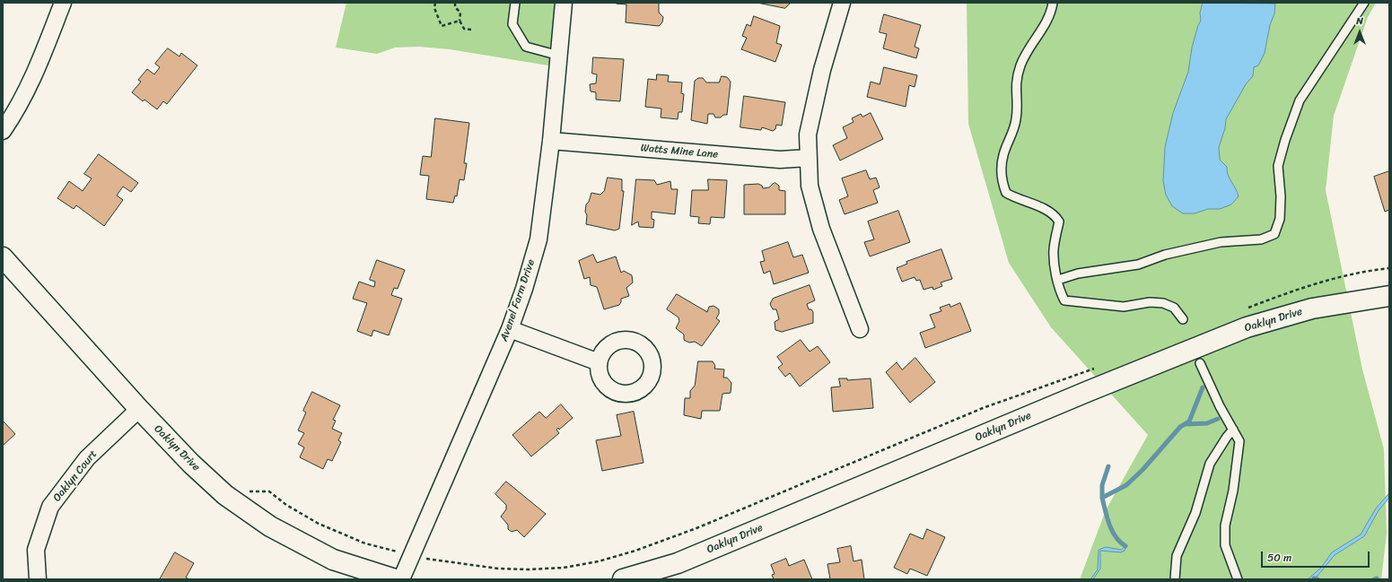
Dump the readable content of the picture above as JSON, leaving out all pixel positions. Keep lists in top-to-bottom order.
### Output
{
  "streets": {
    "street": [
      "Watts Mine Lane",
      "Avenel Farm Drive",
      "Oaklyn Drive",
      "Oaklyn Court"
    ]
  },
  "crossings": [
    ["Watts Mine Lane", "Avenel Farm Drive"],
    ["Oaklyn Drive", "Oaklyn Court"]
  ],
  "scale_bar": "50 m",
  "north": "top"
}
